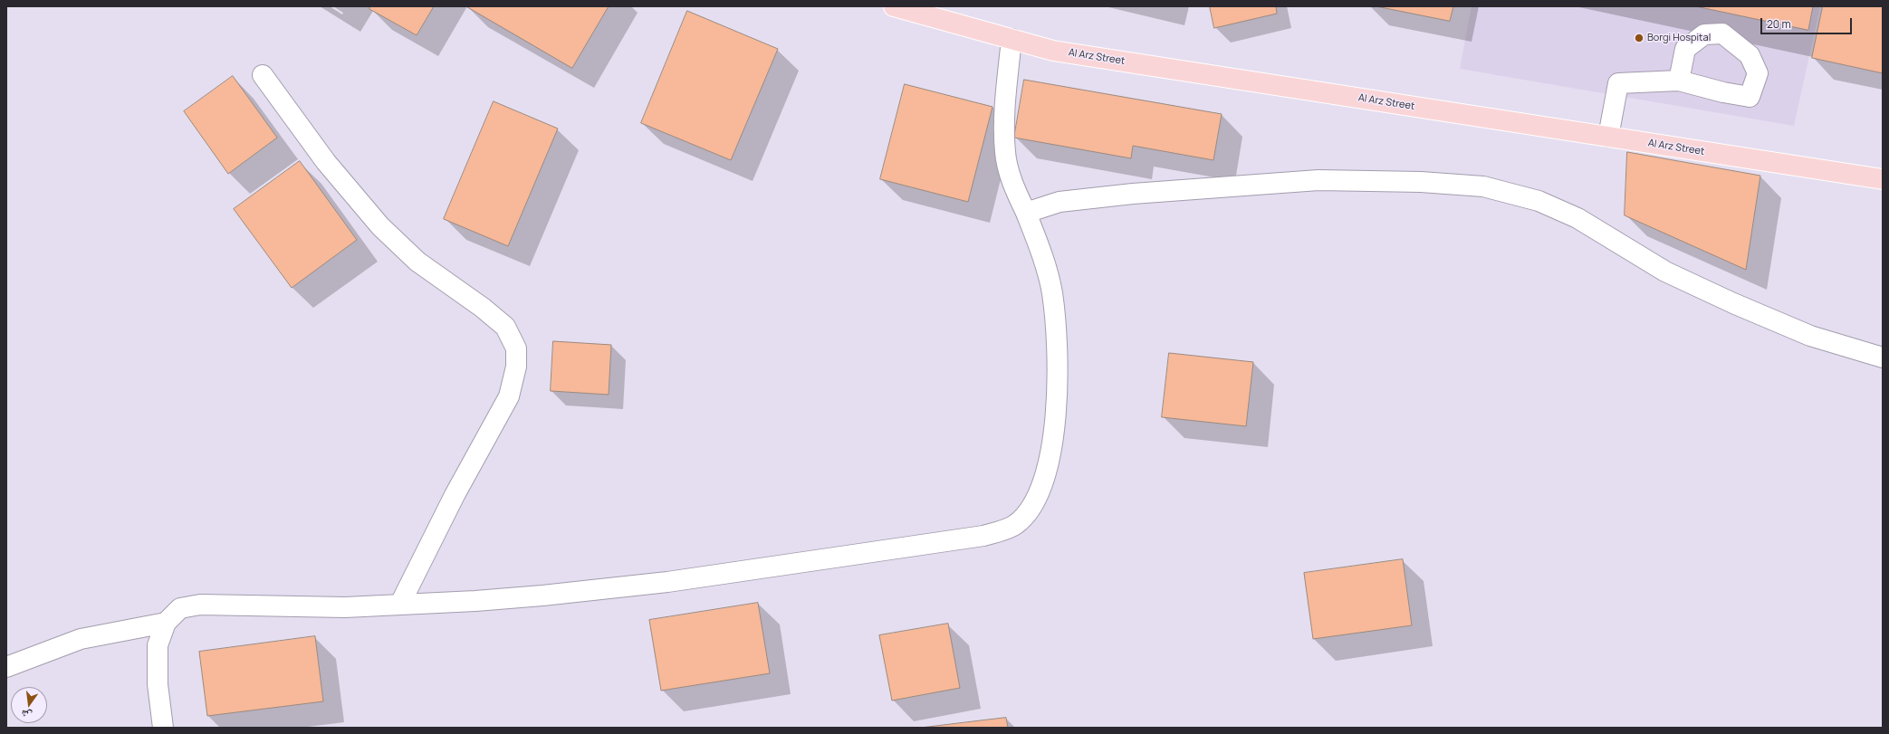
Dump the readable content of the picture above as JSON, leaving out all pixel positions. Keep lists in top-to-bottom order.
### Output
{
  "streets": {
    "main road": ["Al Arz Street"]
  },
  "places": ["Borgi Hospital"],
  "scale_bar": "20 m",
  "north": "bottom"
}
